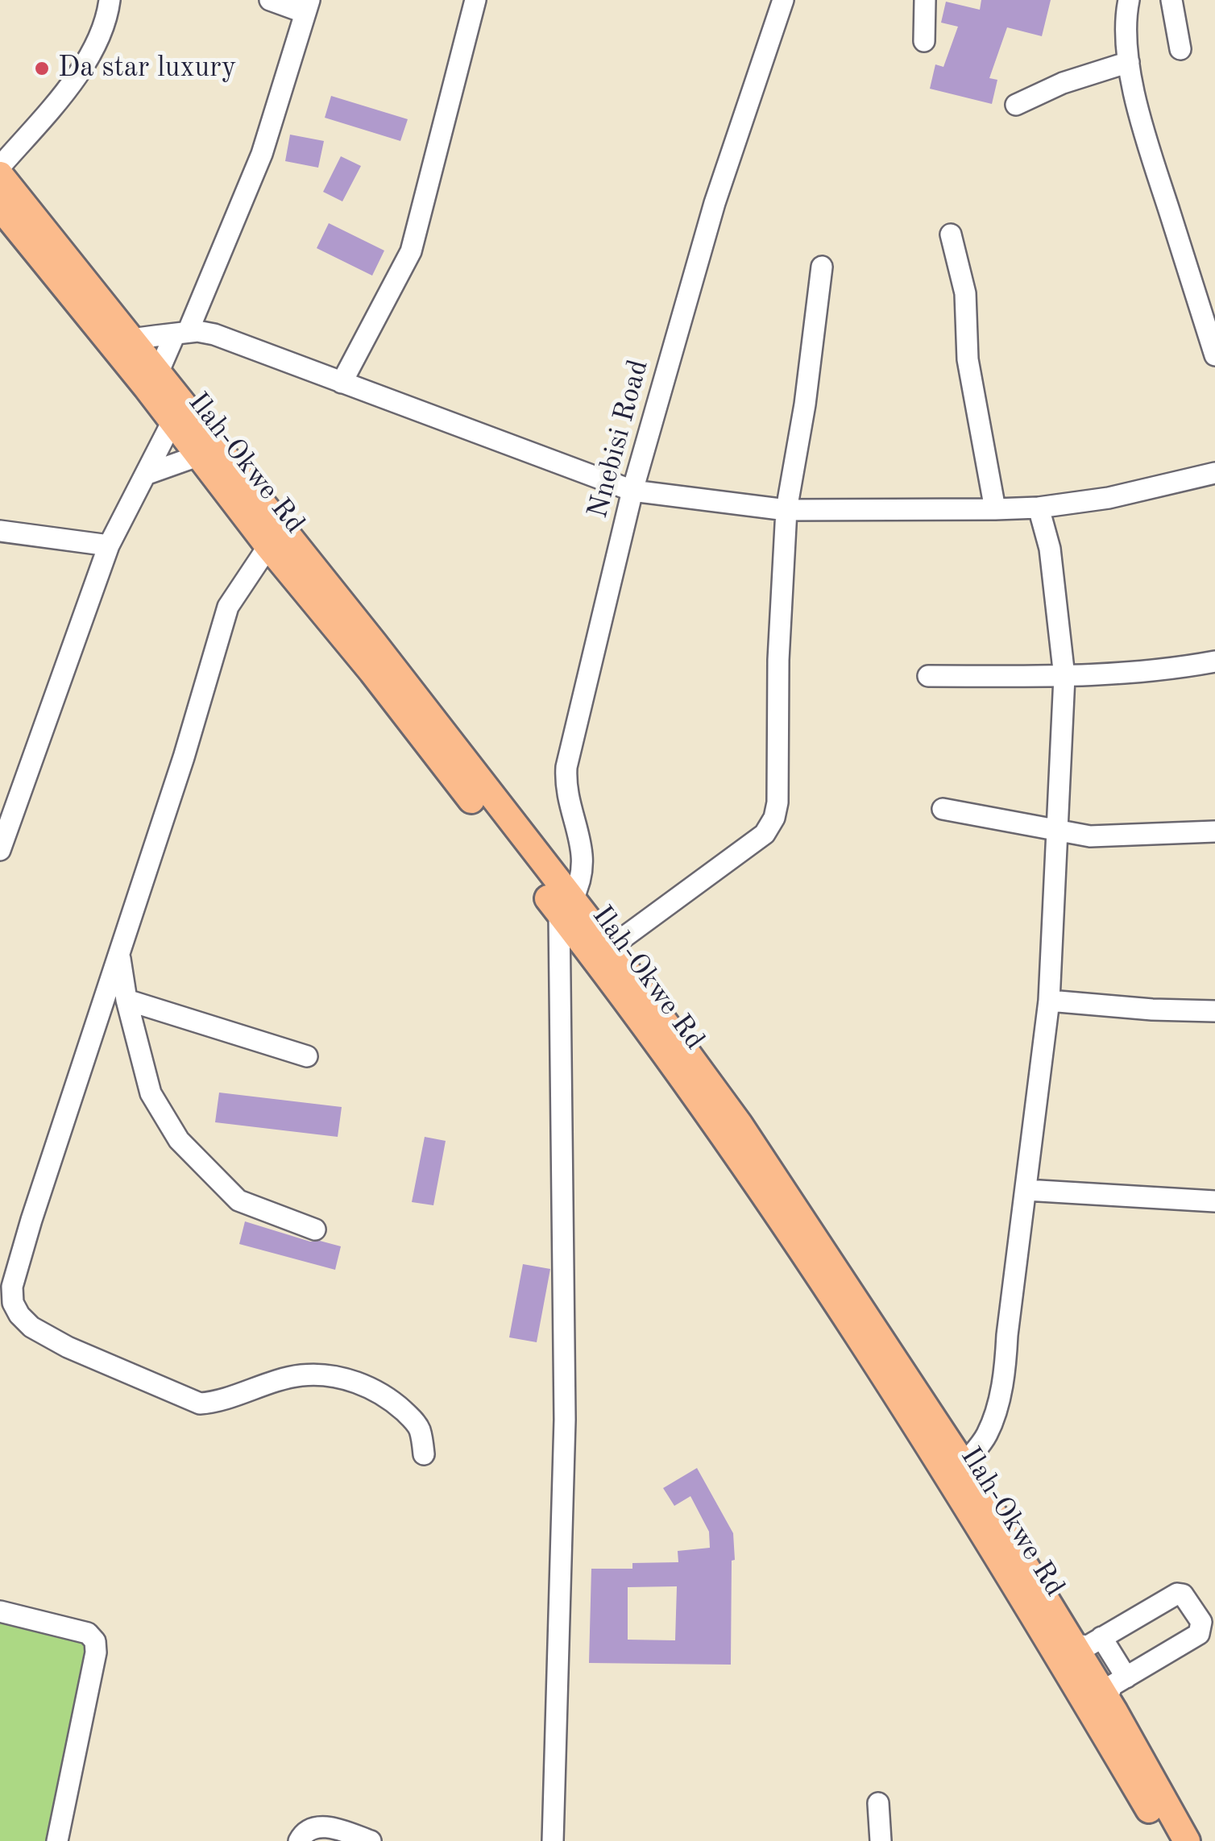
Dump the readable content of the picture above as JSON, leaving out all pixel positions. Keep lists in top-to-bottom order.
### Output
{
  "streets": {
    "main road": ["Ilah-Okwe Rd"],
    "street": ["Nnebisi Road"]
  },
  "crossings": [
    ["Nnebisi Road", "Ilah-Okwe Rd"]
  ],
  "places": ["Da star luxury"]
}
